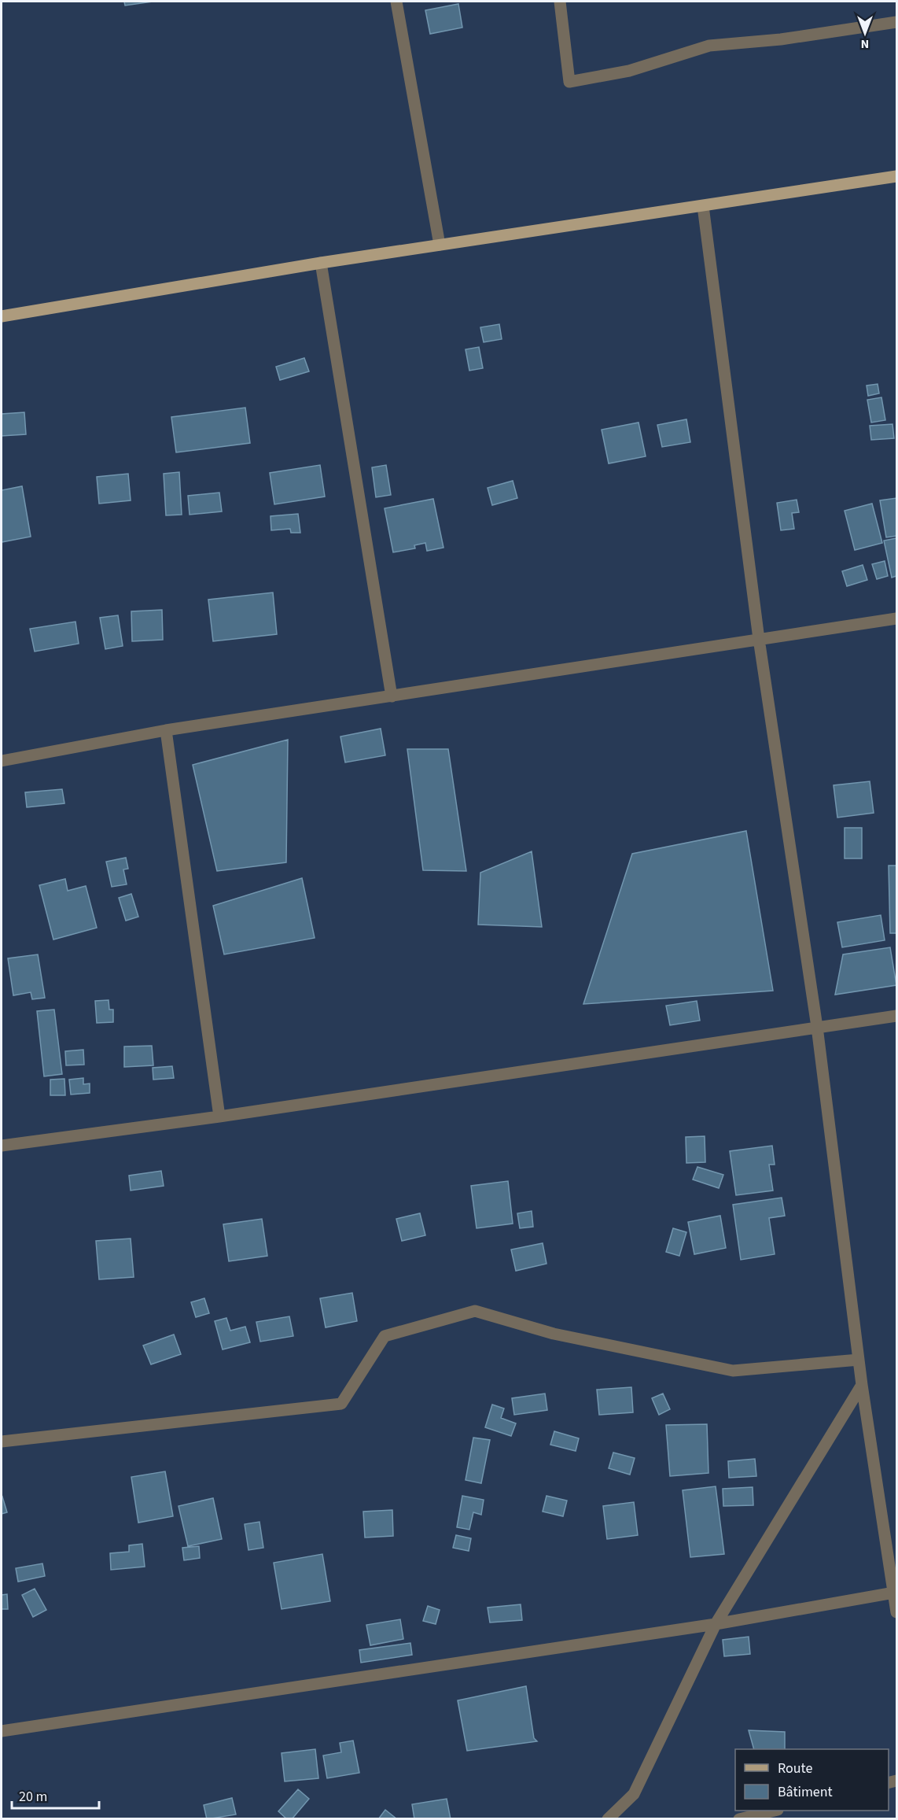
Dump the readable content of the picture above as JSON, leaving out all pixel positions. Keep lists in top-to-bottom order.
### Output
{
  "legend": ["Route", "Bâtiment"],
  "scale_bar": "20 m",
  "north": "bottom"
}
